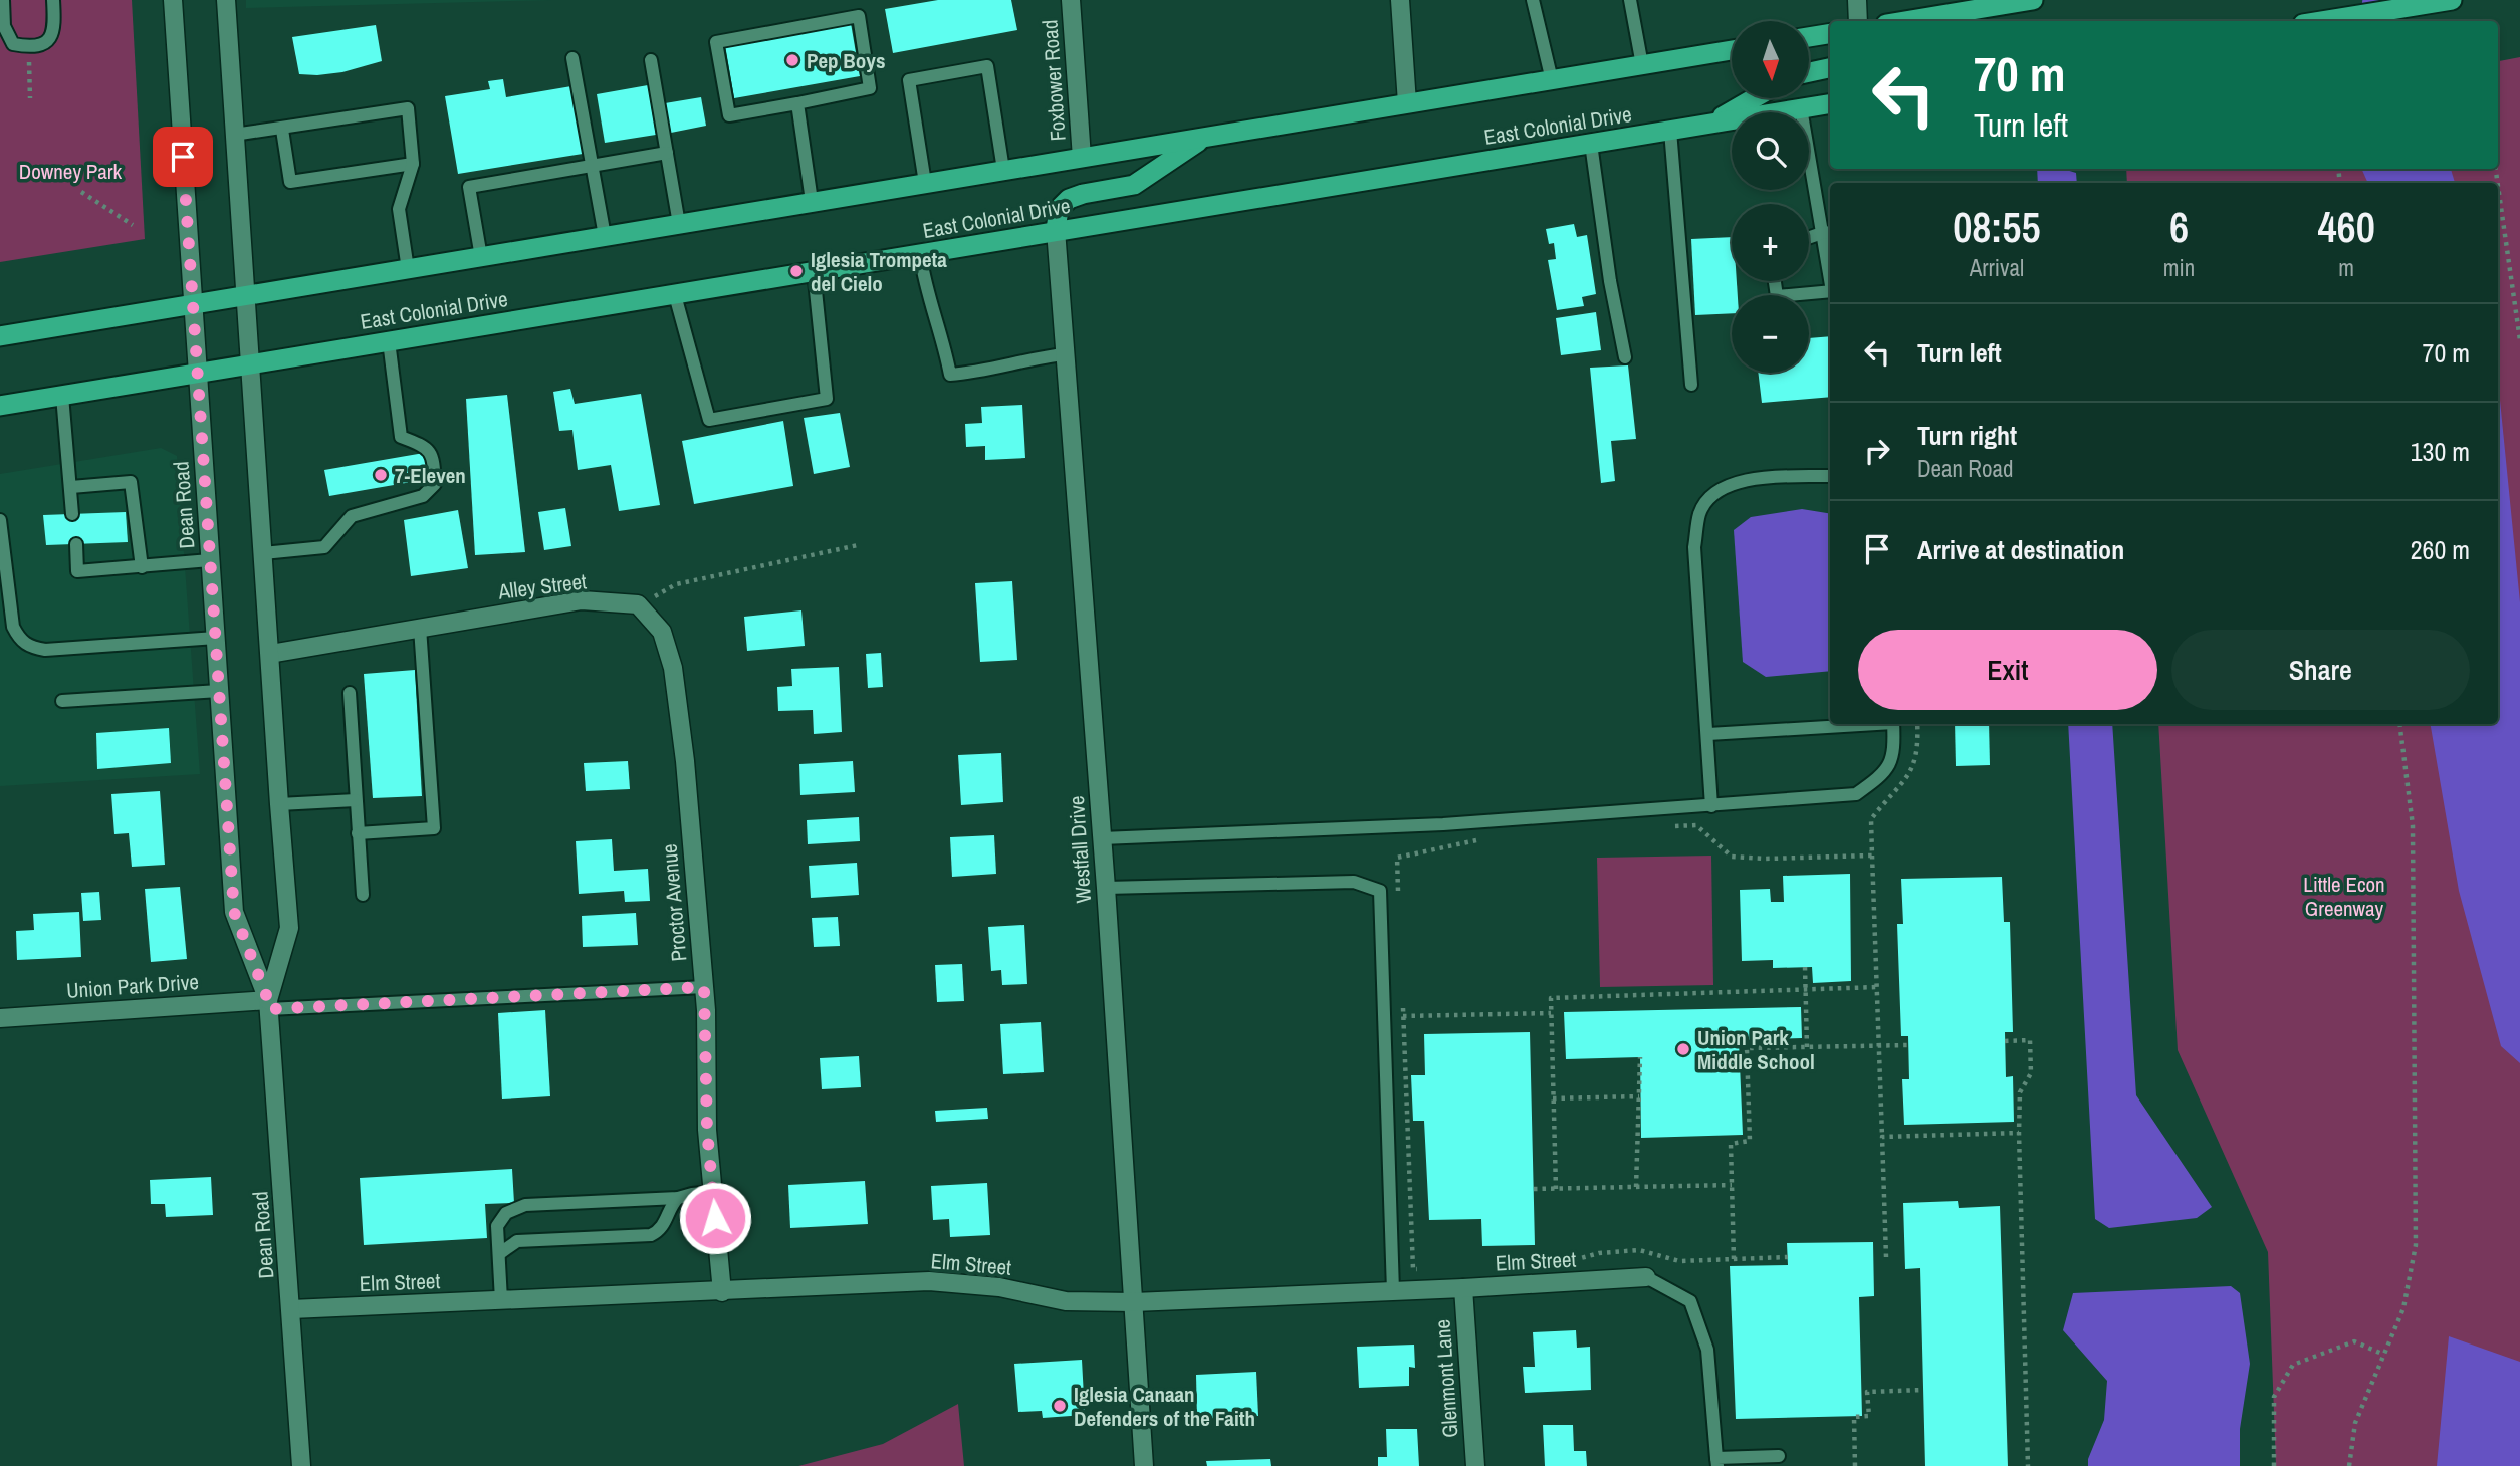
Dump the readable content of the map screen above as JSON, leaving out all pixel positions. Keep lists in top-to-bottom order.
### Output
{
  "streets": {
    "highway": ["East Colonial Drive"],
    "street": [
      "Foxbower Road",
      "Dean Road",
      "Alley Street",
      "Westfall Drive",
      "Proctor Avenue",
      "Union Park Drive",
      "Elm Street",
      "Glenmont Lane"
    ]
  },
  "crossings": [
    ["East Colonial Drive", "Dean Road"],
    ["East Colonial Drive", "Westfall Drive"],
    ["Dean Road", "Alley Street"],
    ["Dean Road", "Union Park Drive"],
    ["Dean Road", "Elm Street"],
    ["Alley Street", "Proctor Avenue"],
    ["Westfall Drive", "Elm Street"],
    ["Proctor Avenue", "Elm Street"],
    ["Elm Street", "Glenmont Lane"]
  ],
  "parks": ["Downey Park", "Little Econ Greenway"],
  "places": [
    "Pep Boys",
    "Iglesia Trompeta del Cielo",
    "7-Eleven",
    "Union Park Middle School",
    "Iglesia Canaan Defenders of the Faith"
  ],
  "north": "bottom",
  "page": {
    "map_buttons": ["+", "−"],
    "turn": ["70 m", "Turn left"],
    "eta": [
      "08:55",
      "Arrival",
      "6",
      "min",
      "460",
      "m"
    ],
    "list": [
      {
        "name": "Turn left",
        "value": "70 m"
      },
      {
        "name": "Turn right",
        "note": "Dean Road",
        "value": "130 m"
      },
      {
        "name": "Arrive at destination",
        "value": "260 m"
      }
    ],
    "buttons": ["Exit", "Share"]
  }
}
